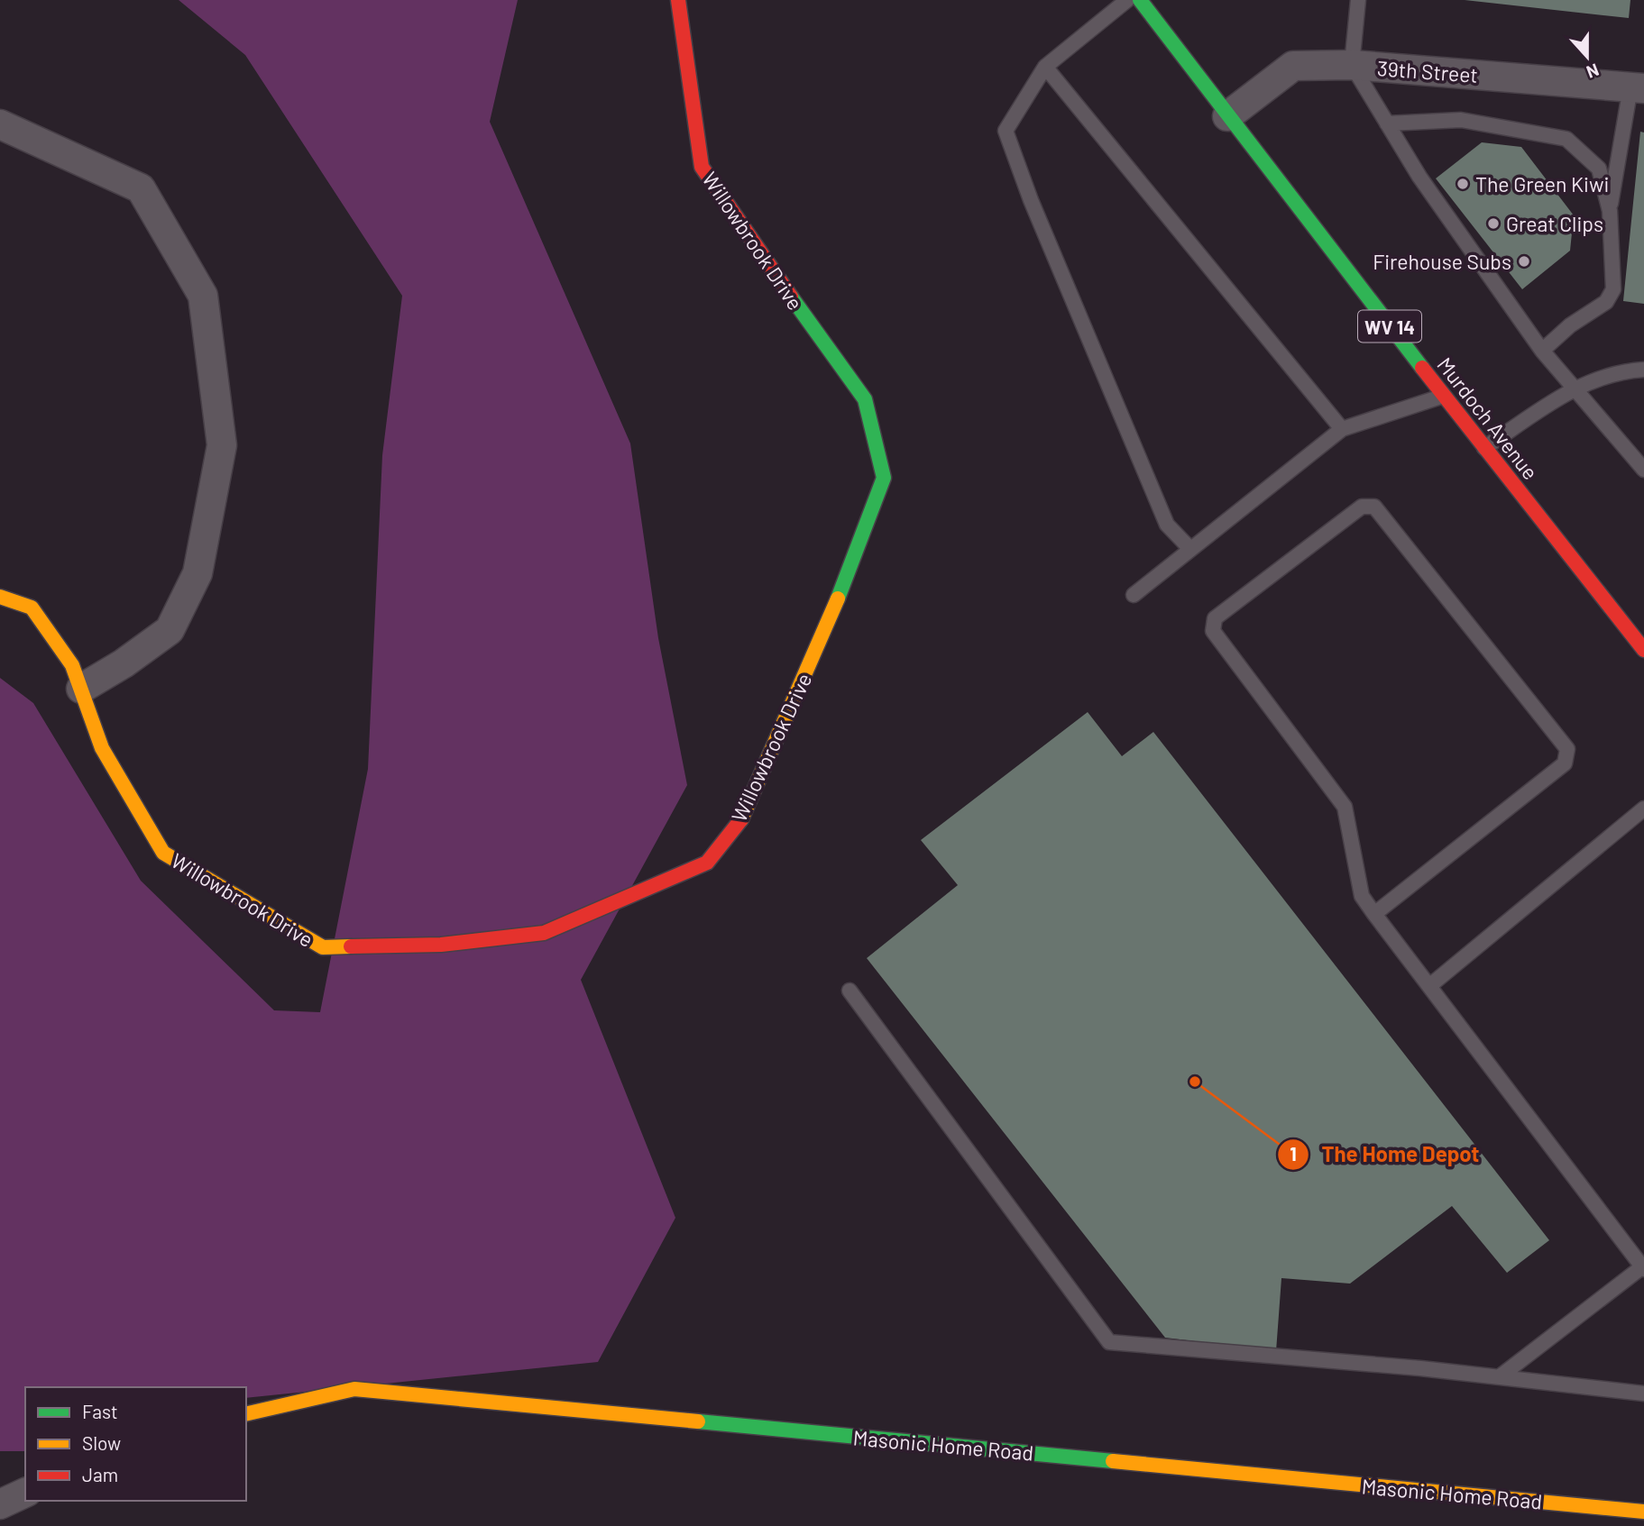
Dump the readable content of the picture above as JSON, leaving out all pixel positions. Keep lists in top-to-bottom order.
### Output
{
  "streets": {
    "street": [
      "39th Street",
      "Willowbrook Drive",
      "WV 14",
      "Murdoch Avenue",
      "Masonic Home Road"
    ]
  },
  "crossings": [
    ["39th Street", "Murdoch Avenue"]
  ],
  "places": [
    "The Green Kiwi",
    "Great Clips",
    "Firehouse Subs",
    "The Home Depot"
  ],
  "legend": ["Fast", "Slow", "Jam"],
  "north": "bottom"
}
